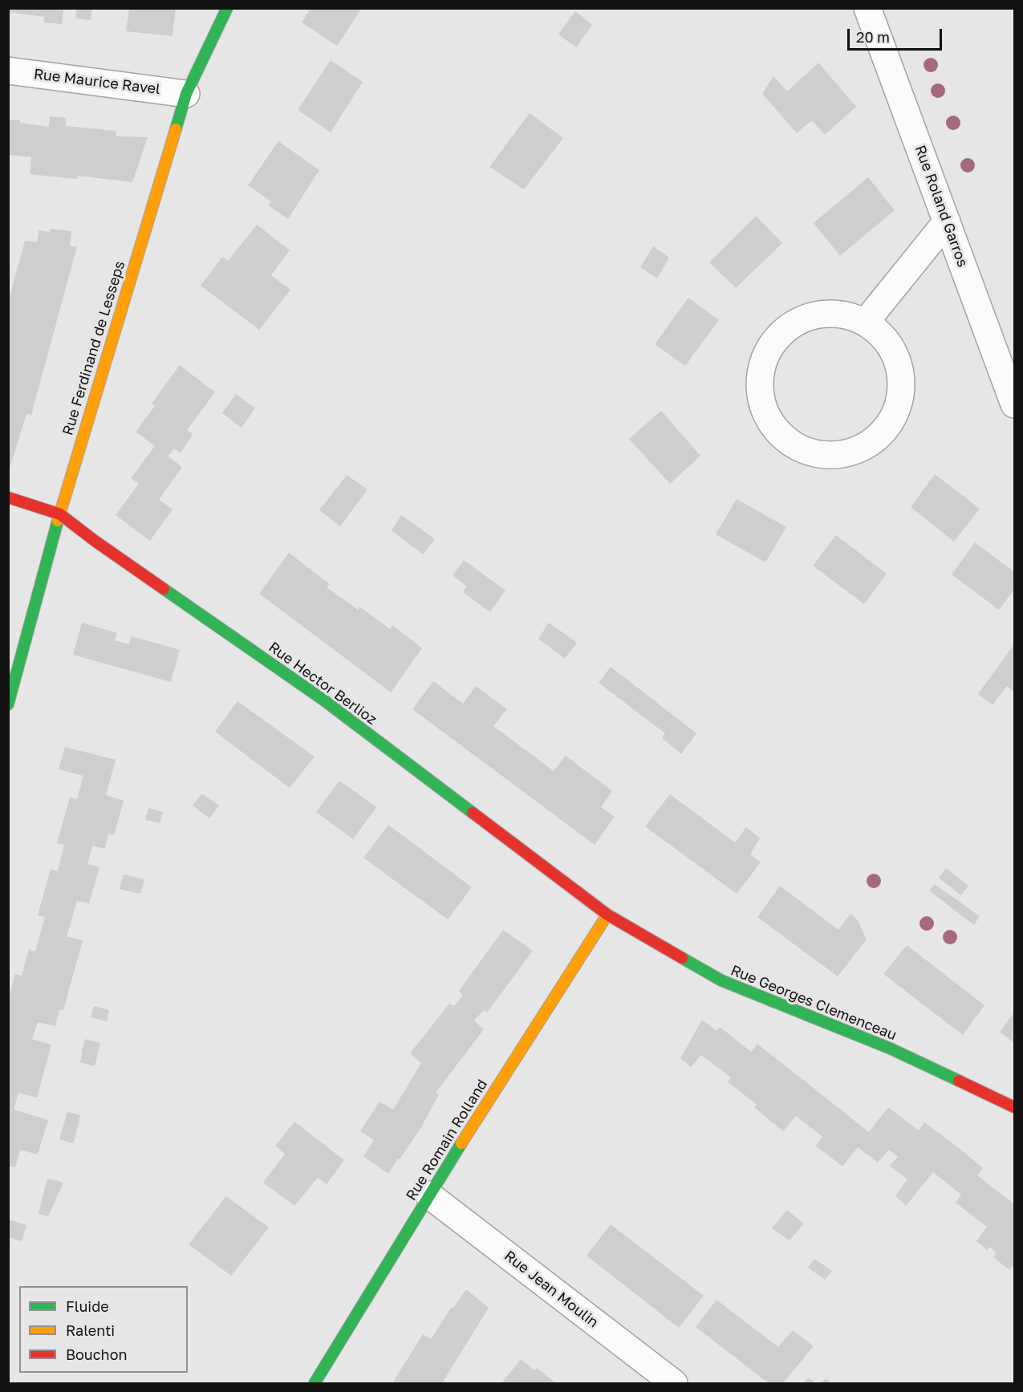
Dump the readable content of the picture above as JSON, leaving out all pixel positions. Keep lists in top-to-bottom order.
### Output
{
  "streets": {
    "street": [
      "Rue Maurice Ravel",
      "Rue Roland Garros",
      "Rue Ferdinand de Lesseps",
      "Rue Hector Berlioz",
      "Rue Georges Clemenceau",
      "Rue Romain Rolland",
      "Rue Jean Moulin"
    ]
  },
  "crossings": [
    ["Rue Maurice Ravel", "Rue Ferdinand de Lesseps"],
    ["Rue Ferdinand de Lesseps", "Rue Hector Berlioz"],
    ["Rue Hector Berlioz", "Rue Georges Clemenceau"],
    ["Rue Hector Berlioz", "Rue Romain Rolland"],
    ["Rue Georges Clemenceau", "Rue Romain Rolland"],
    ["Rue Romain Rolland", "Rue Jean Moulin"]
  ],
  "legend": ["Fluide", "Ralenti", "Bouchon"],
  "scale_bar": "20 m"
}
